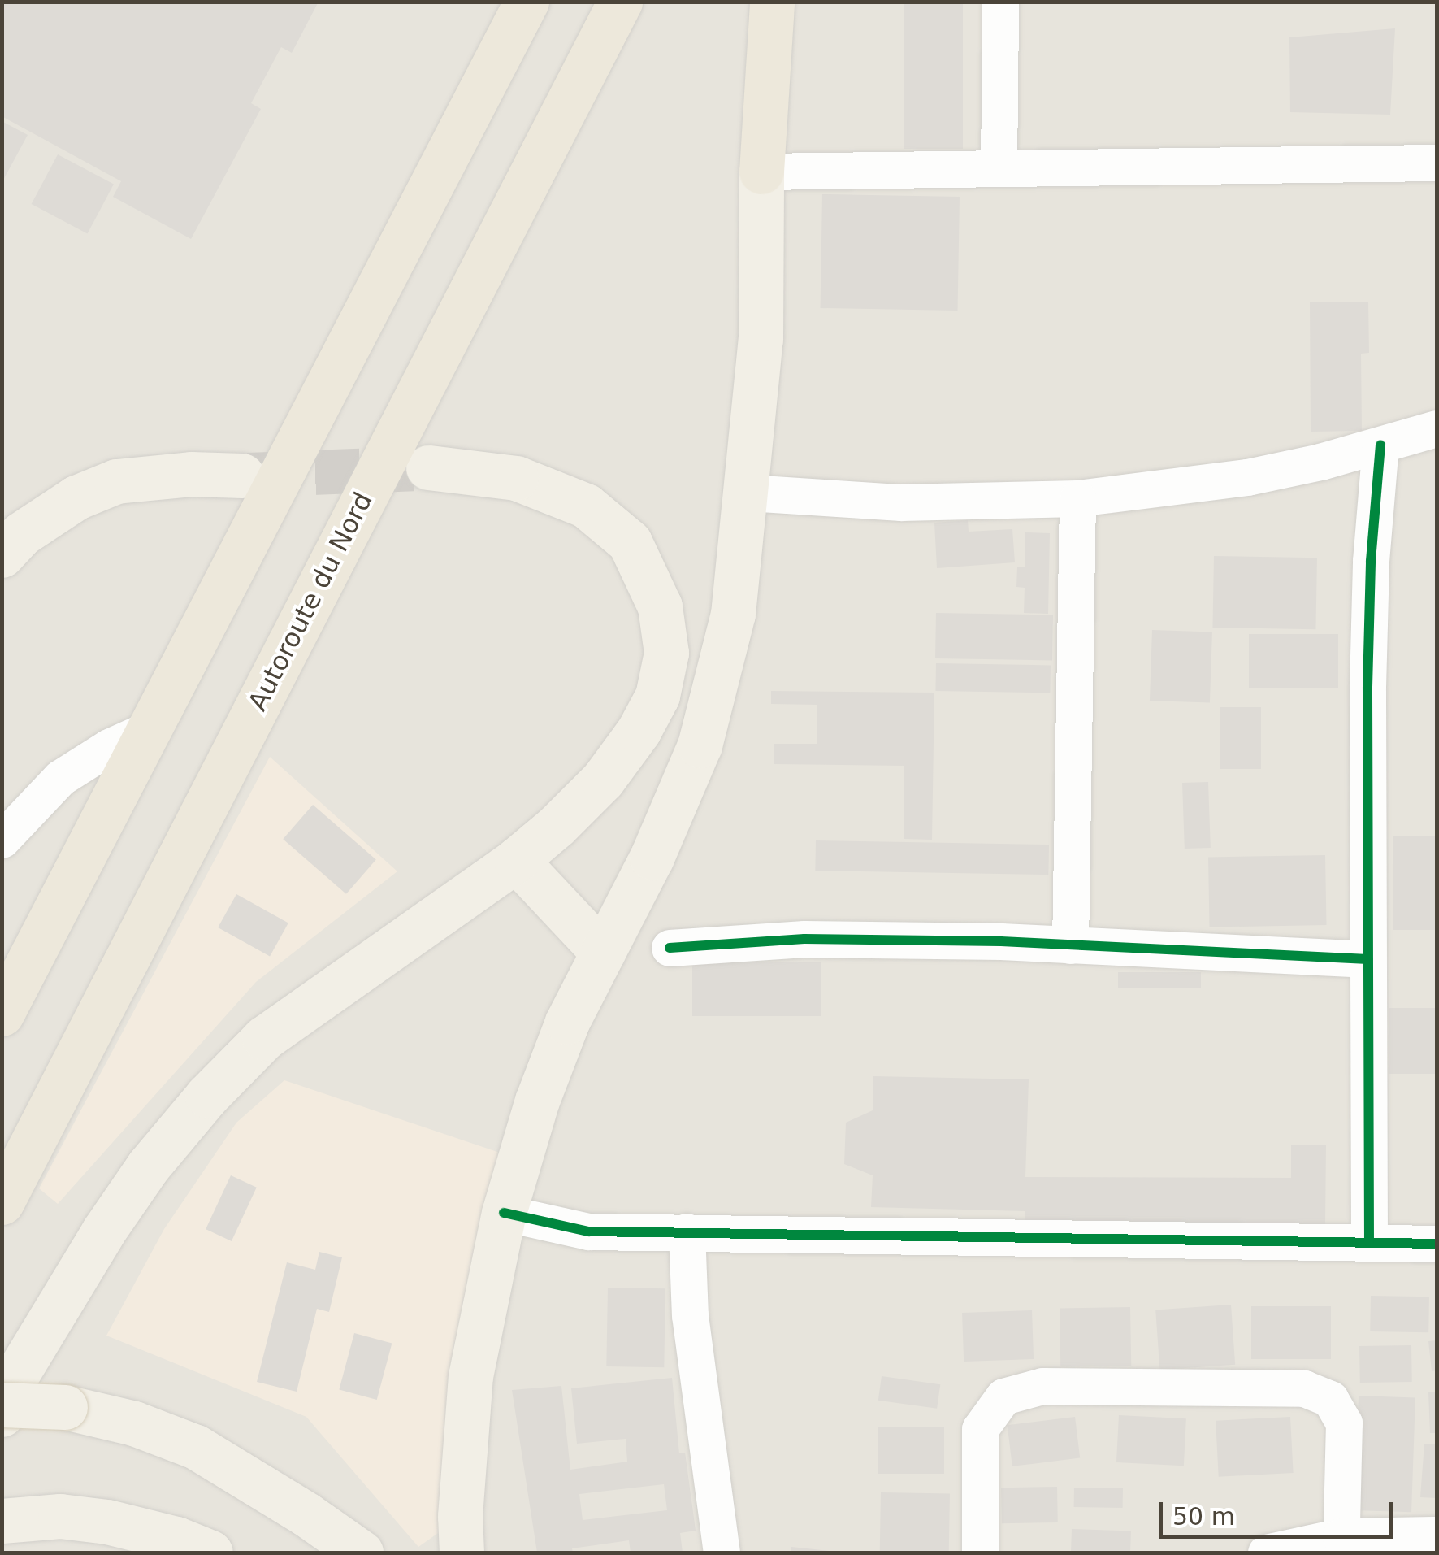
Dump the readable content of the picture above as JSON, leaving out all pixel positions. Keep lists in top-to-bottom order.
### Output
{
  "streets": {
    "highway": ["Autoroute du Nord"]
  },
  "scale_bar": "50 m"
}
